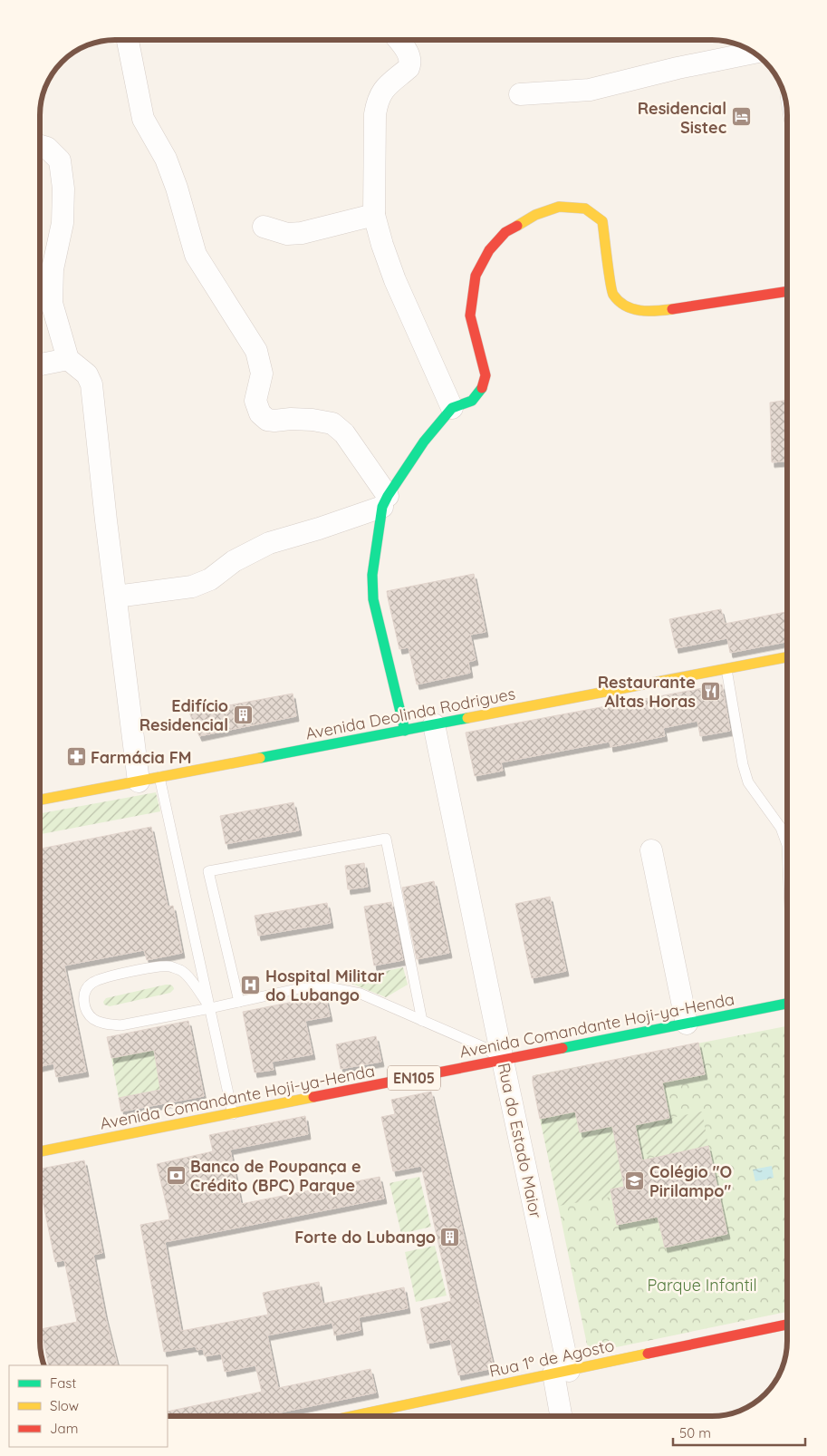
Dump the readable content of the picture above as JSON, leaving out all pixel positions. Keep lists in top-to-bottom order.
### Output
{
  "streets": {
    "street": [
      "Avenida Deolinda Rodrigues",
      "Avenida Comandante Hoji-ya-Henda",
      "EN105",
      "Rua do Estado Maior",
      "Rua 1º de Agosto"
    ]
  },
  "crossings": [
    ["Avenida Deolinda Rodrigues", "Rua do Estado Maior"],
    ["Avenida Comandante Hoji-ya-Henda", "Rua do Estado Maior"],
    ["Rua do Estado Maior", "Rua 1º de Agosto"]
  ],
  "parks": ["Parque Infantil"],
  "places": {
    "hotel": ["Residencial Sistec"],
    "restaurant": ["Restaurante Altas Horas"],
    "building": ["Edifício Residencial", "Forte do Lubango"],
    "pharmacy": ["Farmácia FM"],
    "hospital": ["Hospital Militar do Lubango"],
    "bank": ["Banco de Poupança e Crédito (BPC) Parque"],
    "school or university": ["Colégio \"O Pirilampo\""]
  },
  "legend": ["Fast", "Slow", "Jam"],
  "scale_bar": "50 m"
}
